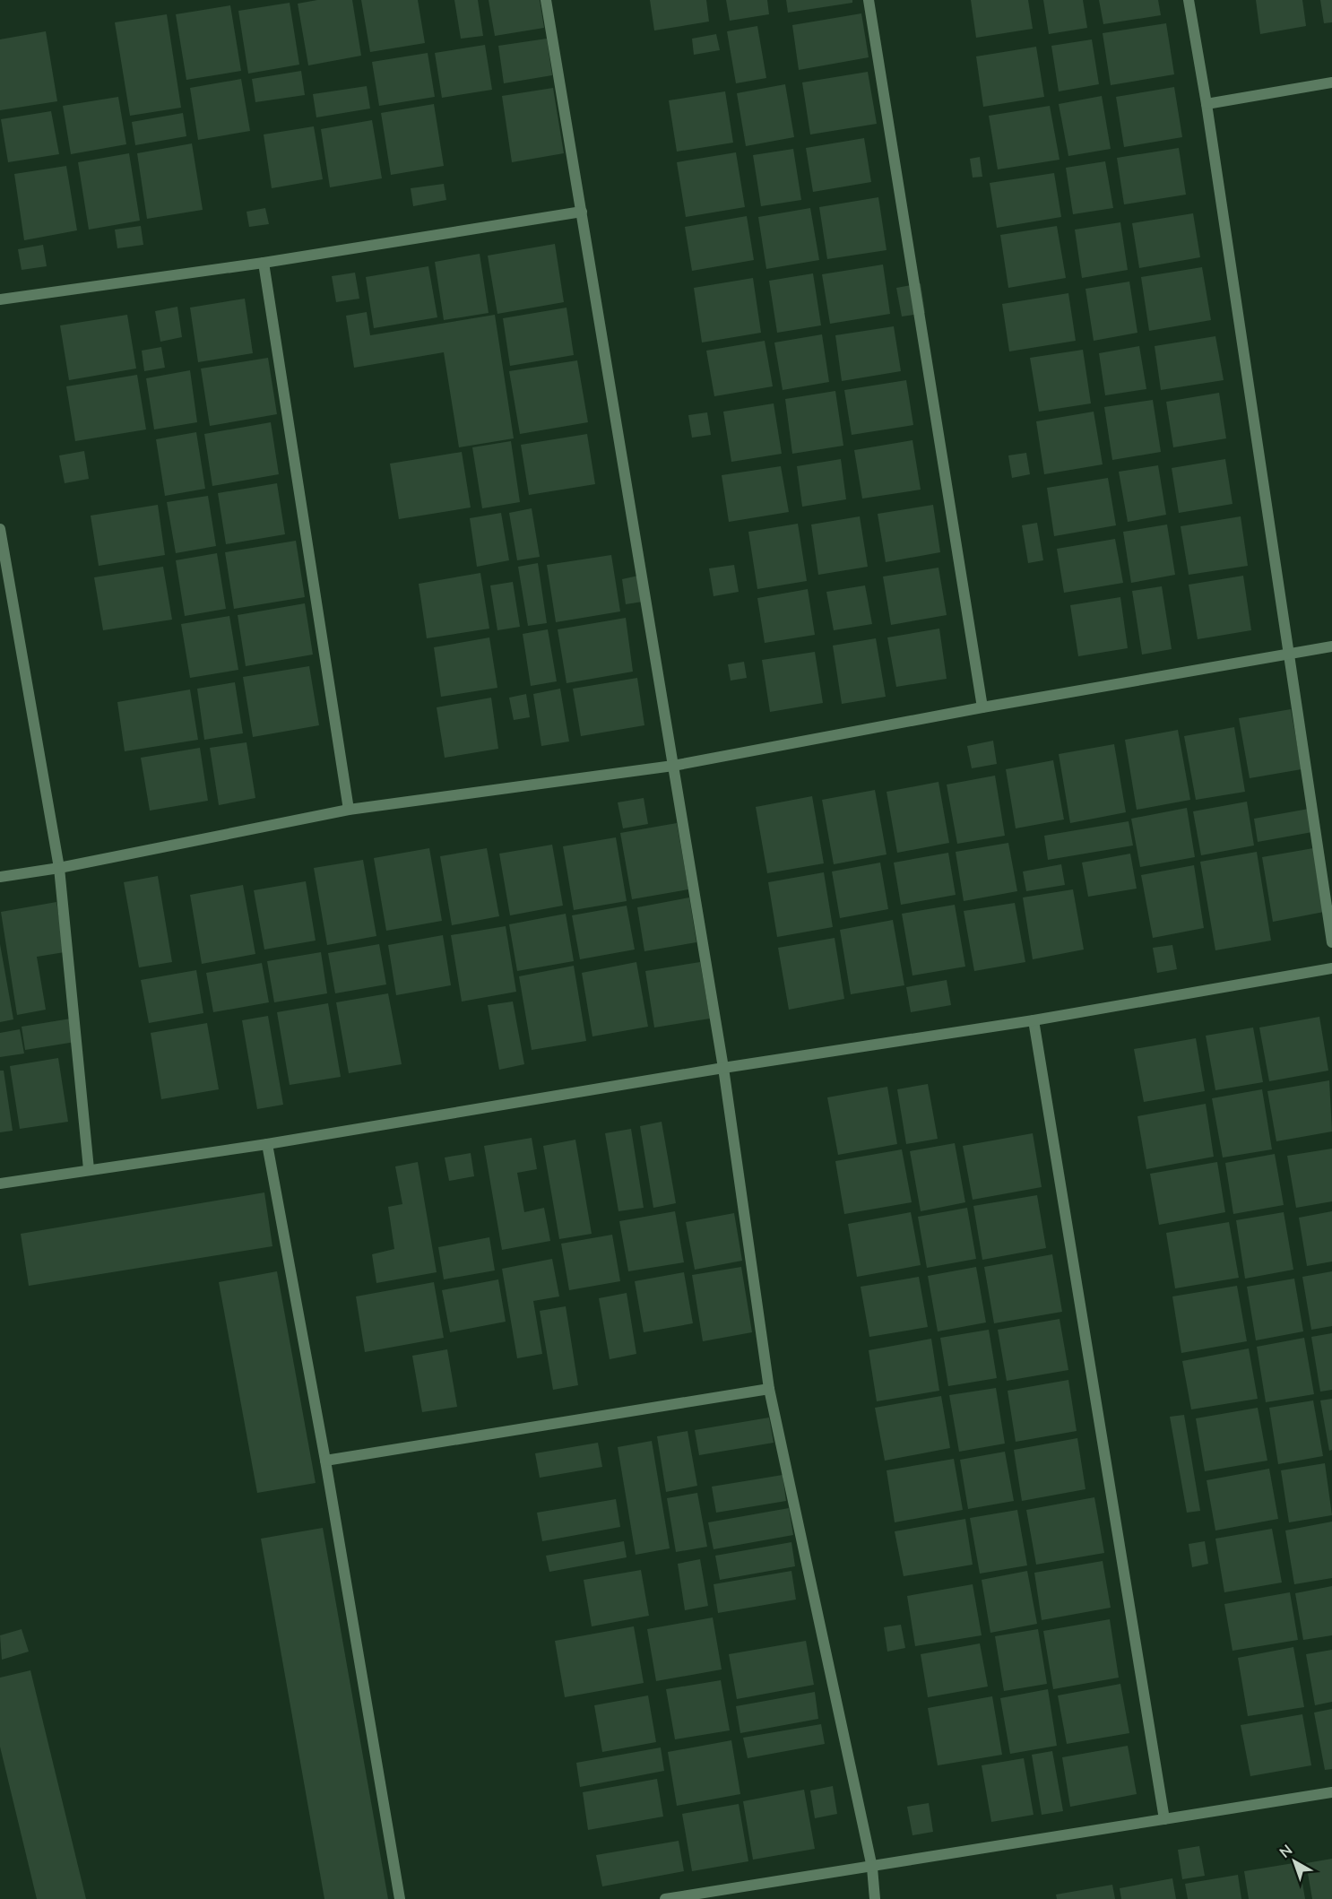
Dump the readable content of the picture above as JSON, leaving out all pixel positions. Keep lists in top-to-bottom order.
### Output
{
  "north": "top left"
}
